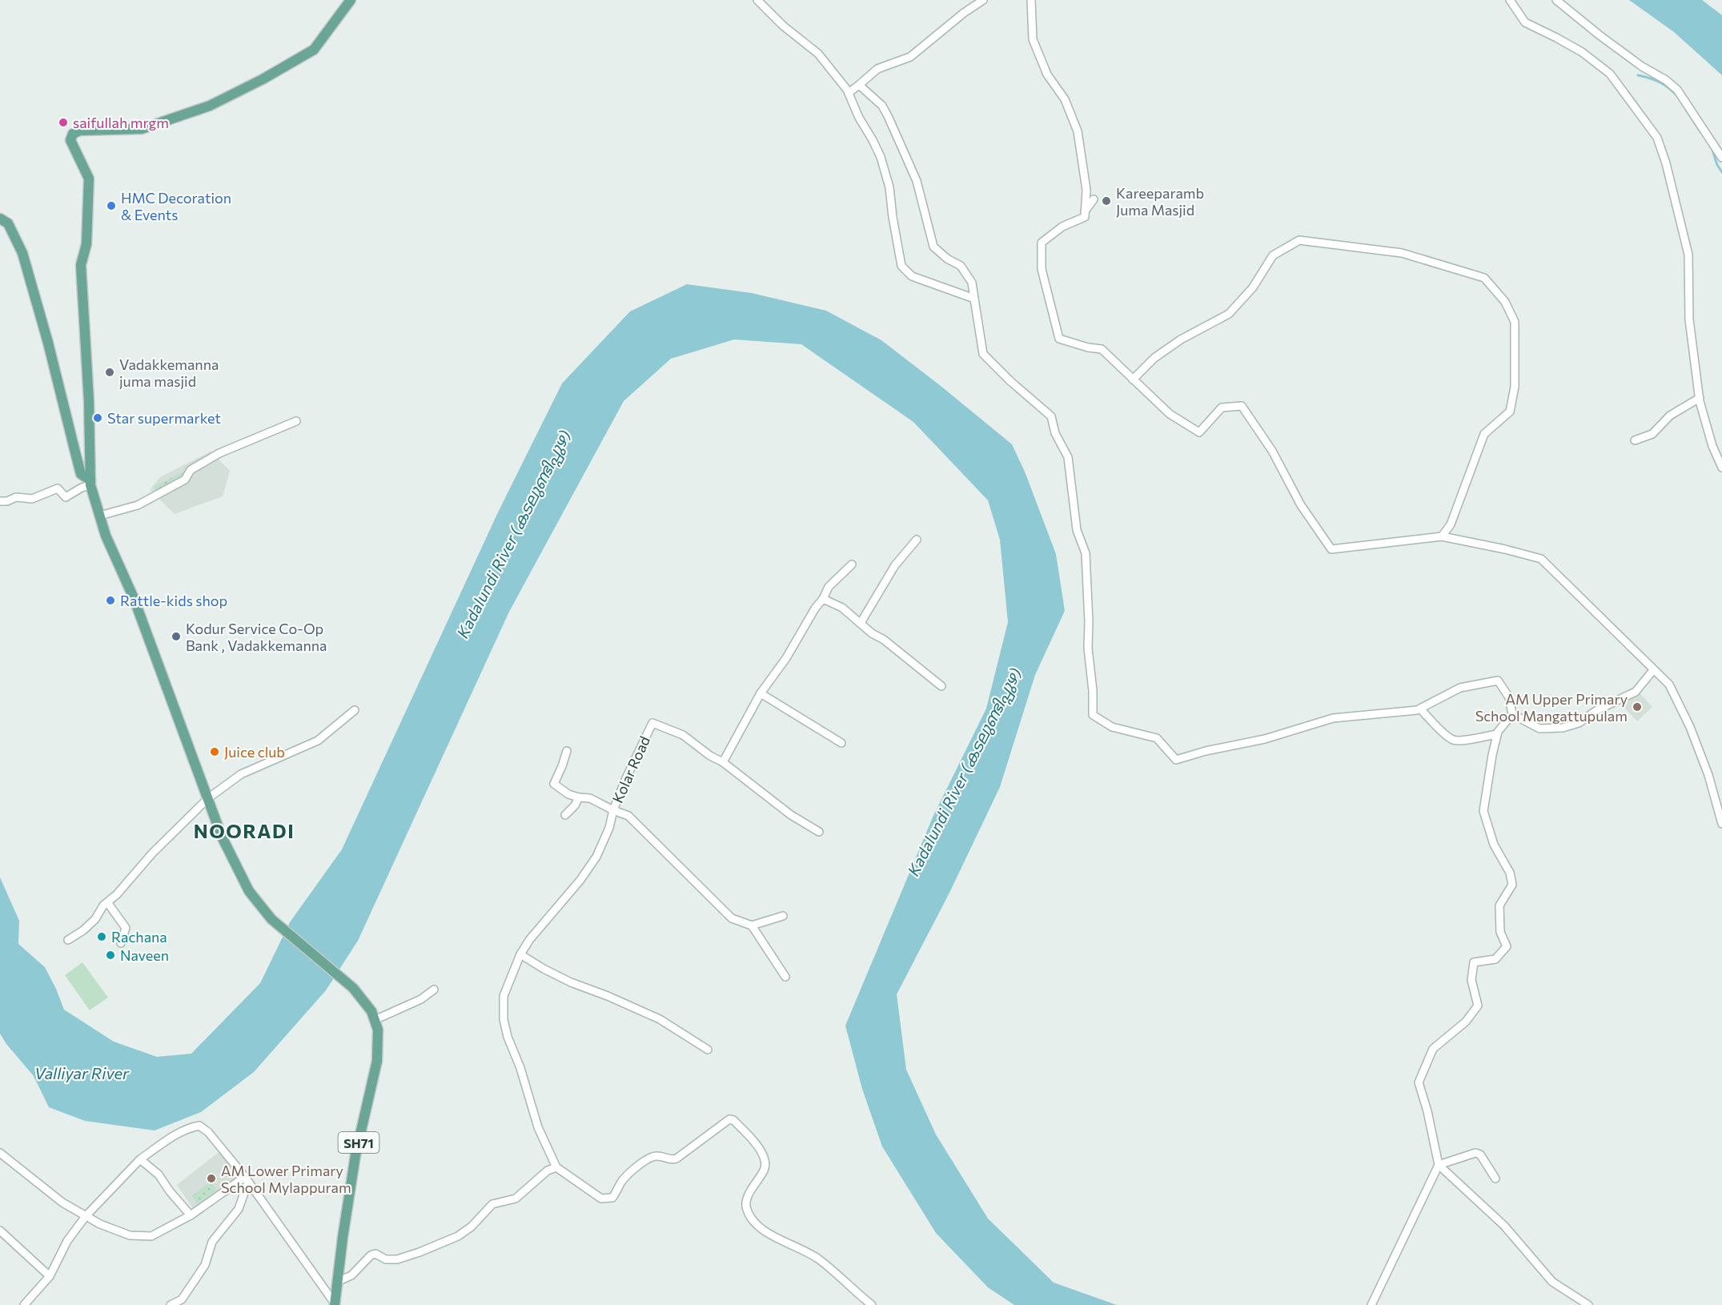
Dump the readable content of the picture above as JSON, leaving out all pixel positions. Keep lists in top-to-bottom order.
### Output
{
  "streets": {
    "main road": ["SH71"],
    "street": ["Kolar Road"]
  },
  "districts": ["NOORADI"],
  "water": ["Kadalundi River (കടലുണ്ടിപ്പുഴ)", "Valliyar River"],
  "places": [
    "saifullah mrgm",
    "Kareeparamb Juma Masjid",
    "HMC Decoration & Events",
    "Vadakkemanna juma masjid",
    "Star supermarket",
    "Rattle-kids shop",
    "Kodur Service Co-Op Bank , Vadakkemanna",
    "AM Upper Primary School Mangattupulam",
    "Juice club",
    "Rachana",
    "Naveen",
    "AM Lower Primary School Mylappuram"
  ]
}
